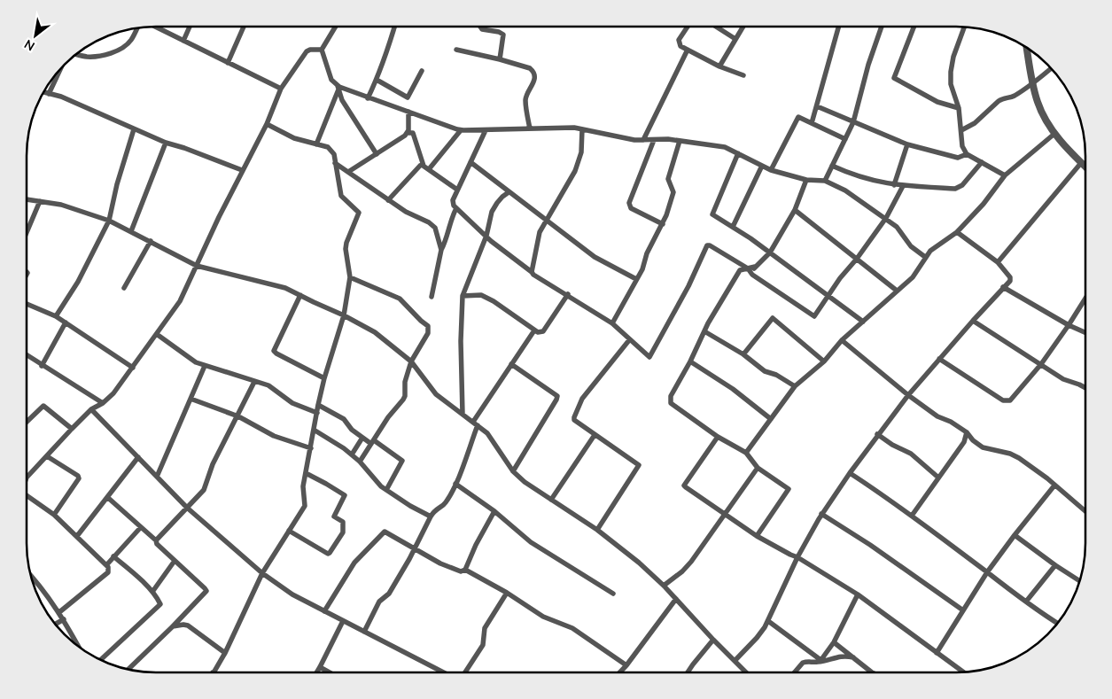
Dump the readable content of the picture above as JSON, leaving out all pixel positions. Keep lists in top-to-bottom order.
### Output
{
  "north": "bottom left"
}
